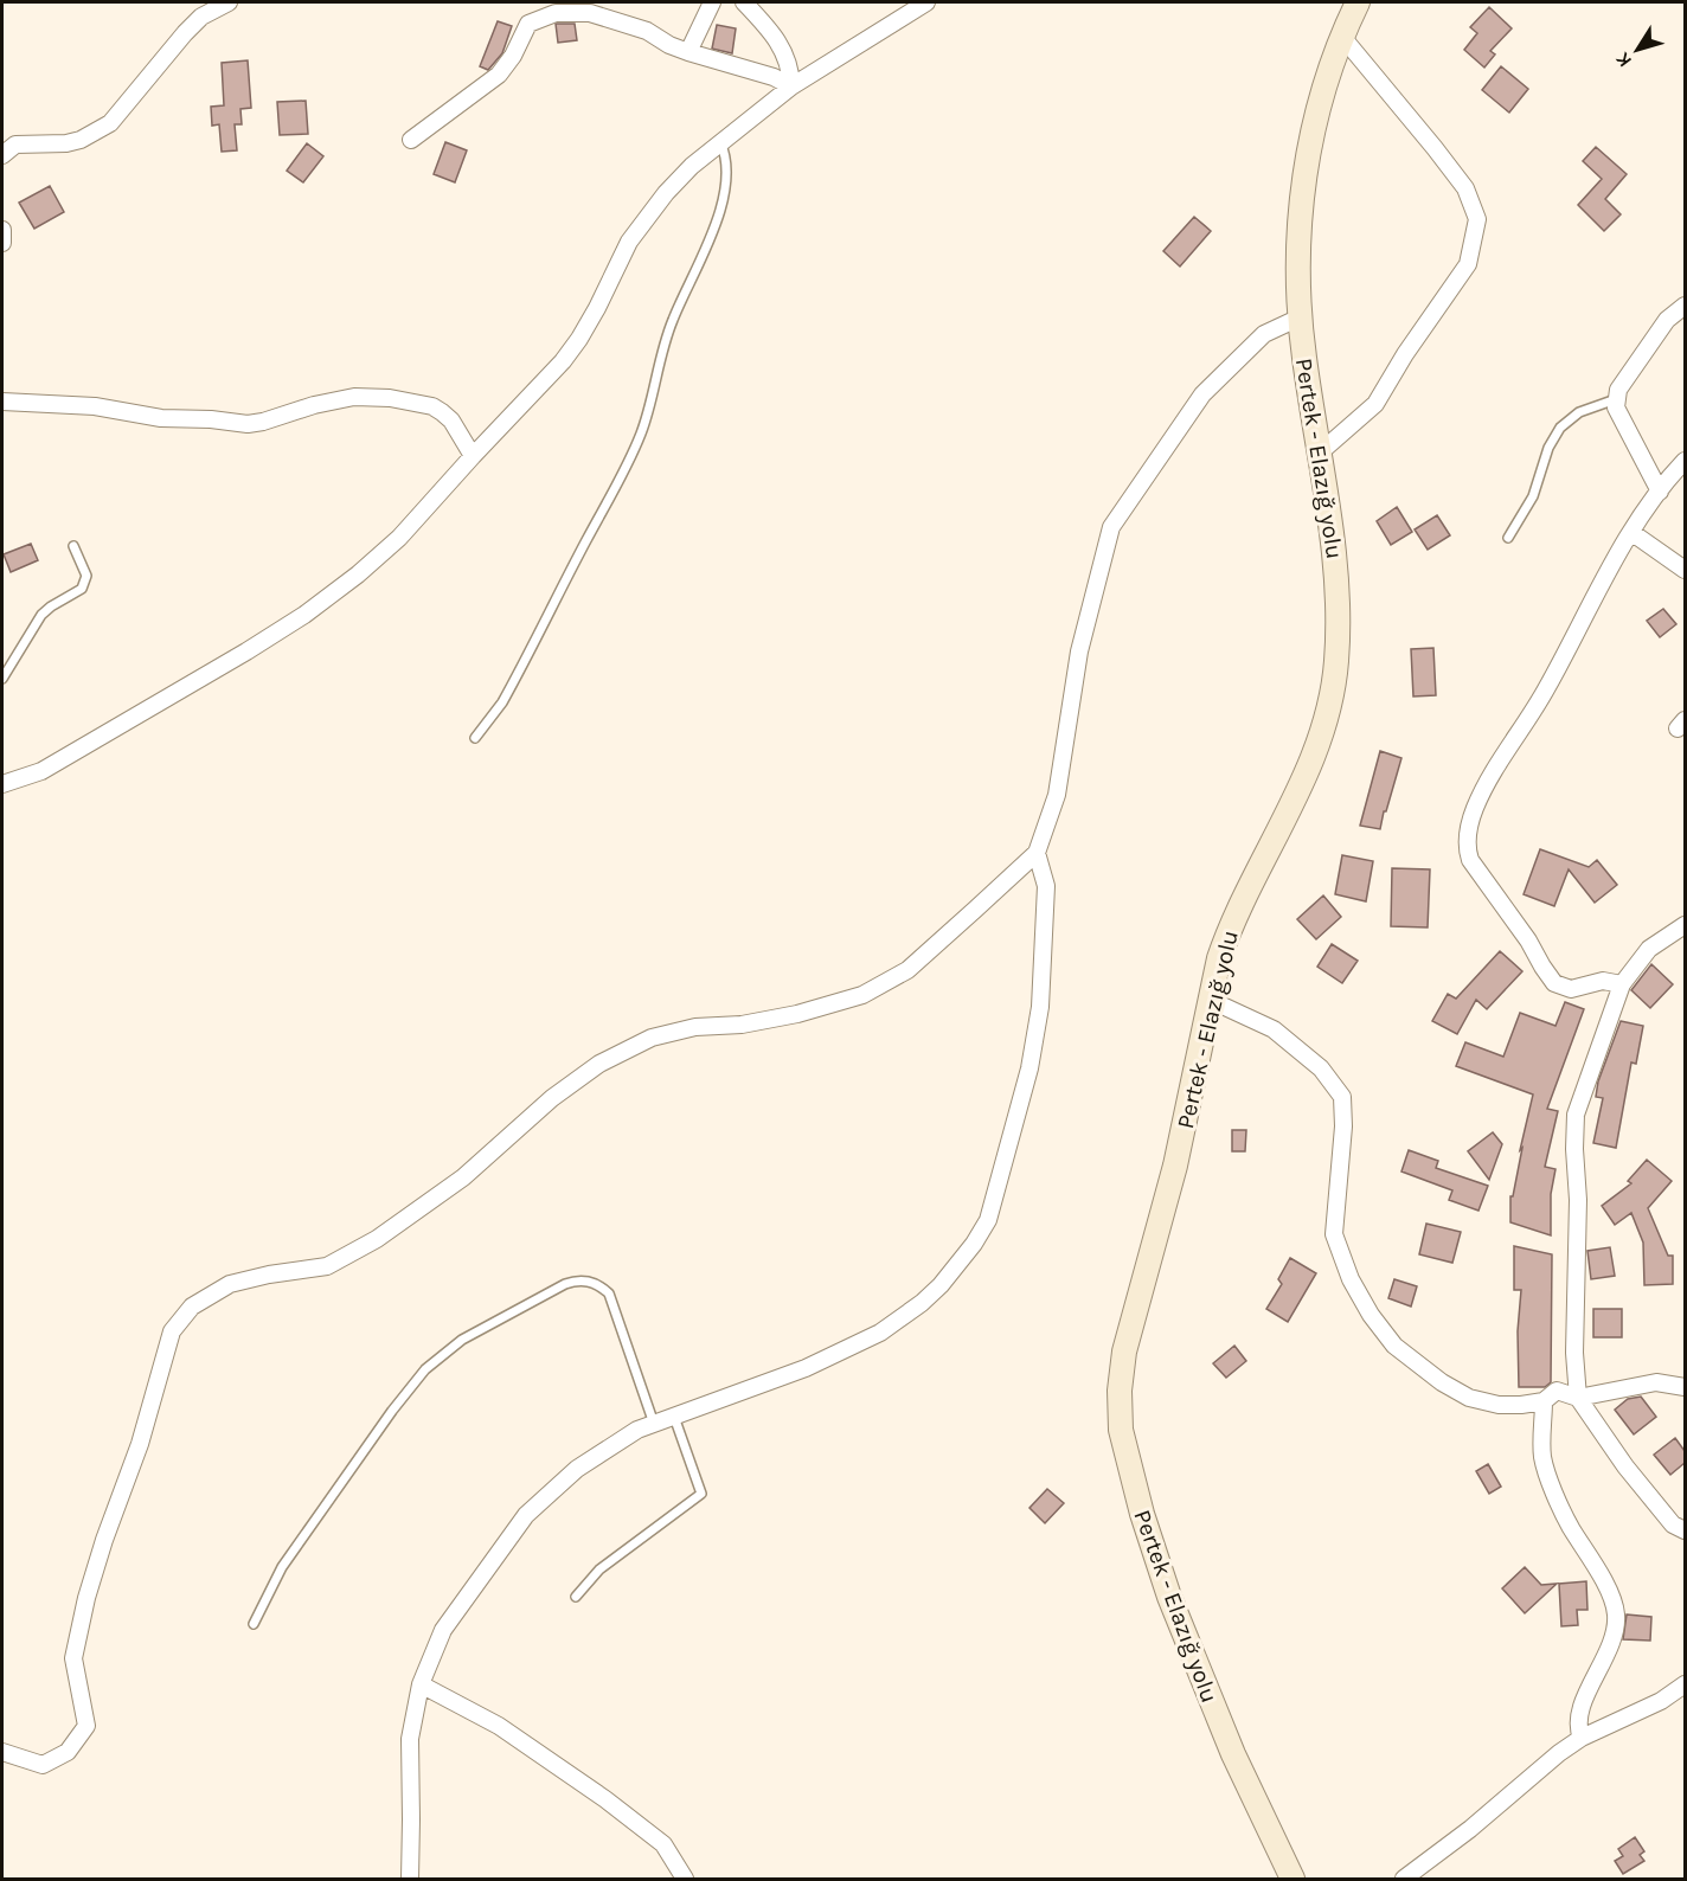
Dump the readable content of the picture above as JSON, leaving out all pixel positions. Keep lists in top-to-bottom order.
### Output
{
  "streets": {
    "main road": ["Pertek - Elazığ yolu"]
  },
  "north": "bottom left"
}
